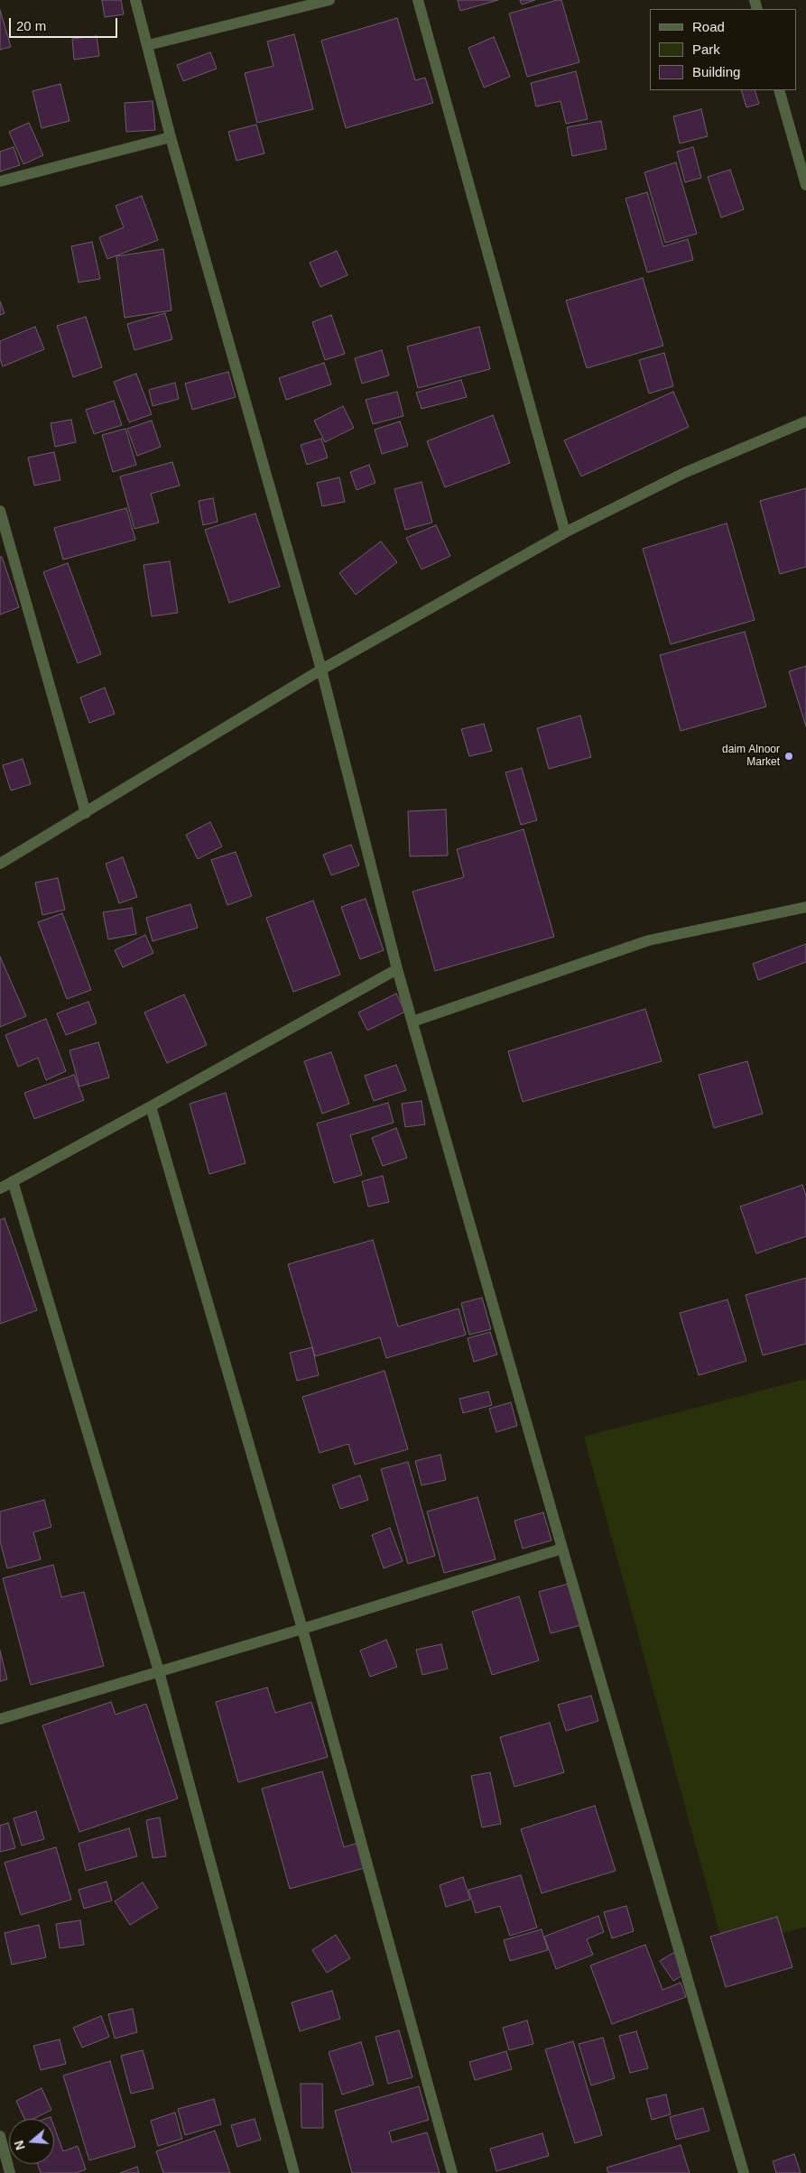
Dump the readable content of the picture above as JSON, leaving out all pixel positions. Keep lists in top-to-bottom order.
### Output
{
  "places": ["daim Alnoor Market"],
  "legend": ["Road", "Park", "Building"],
  "scale_bar": "20 m",
  "north": "left"
}
